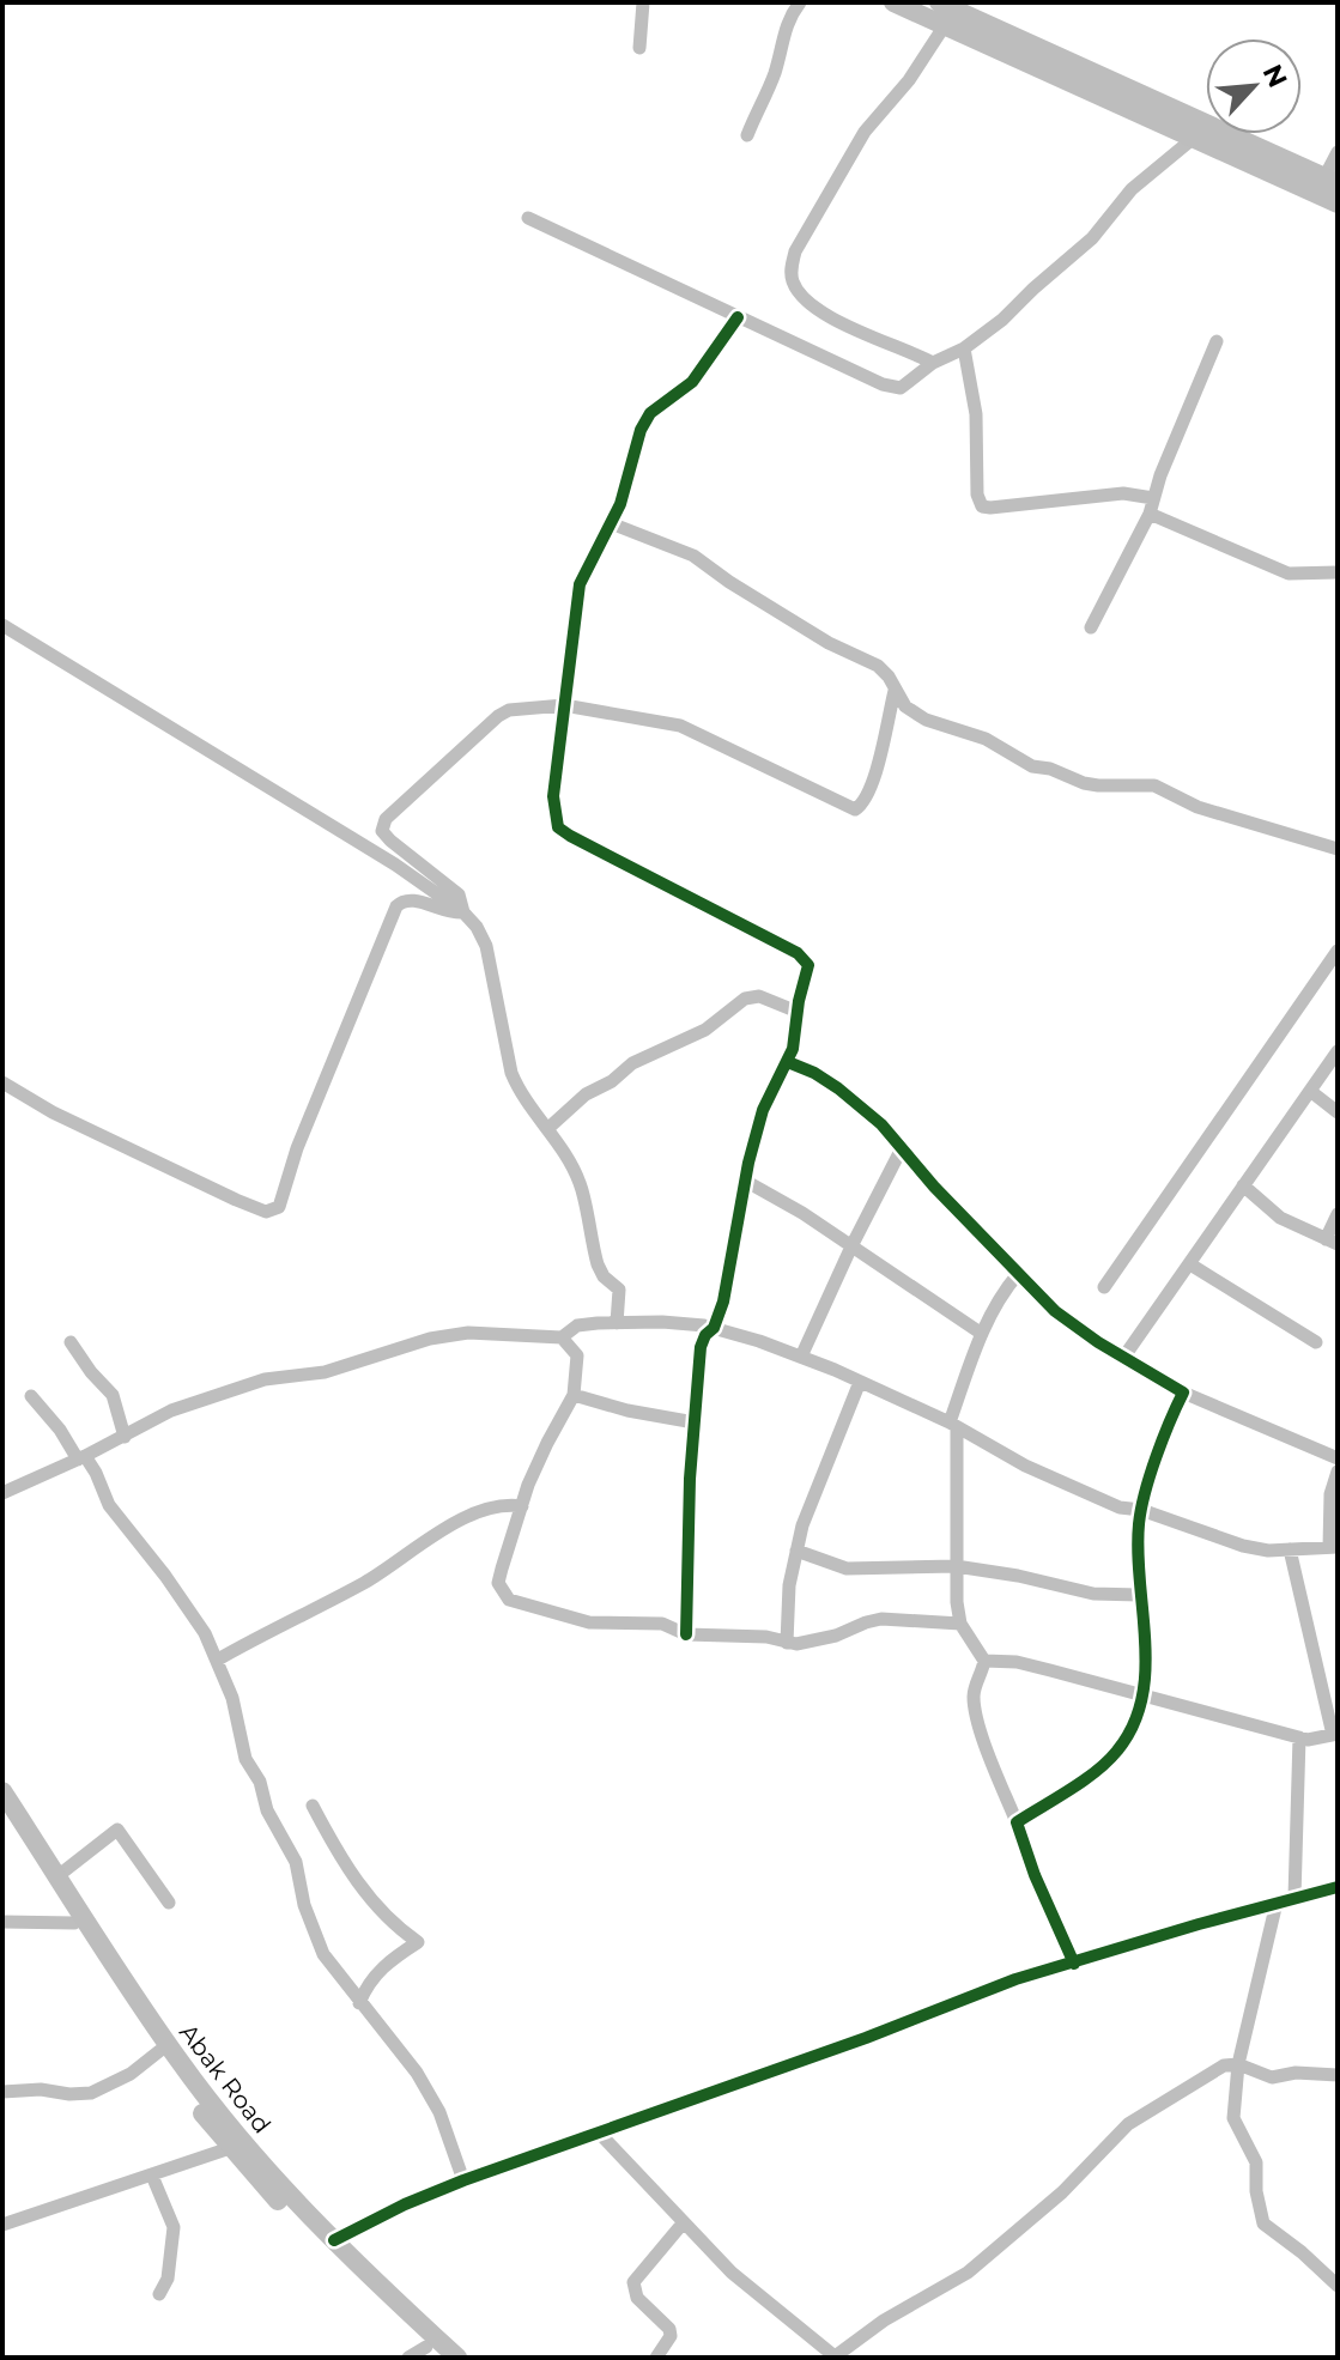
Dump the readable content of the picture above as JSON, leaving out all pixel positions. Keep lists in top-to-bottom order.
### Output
{
  "streets": {
    "highway": ["Abak Road"]
  },
  "north": "top right"
}
